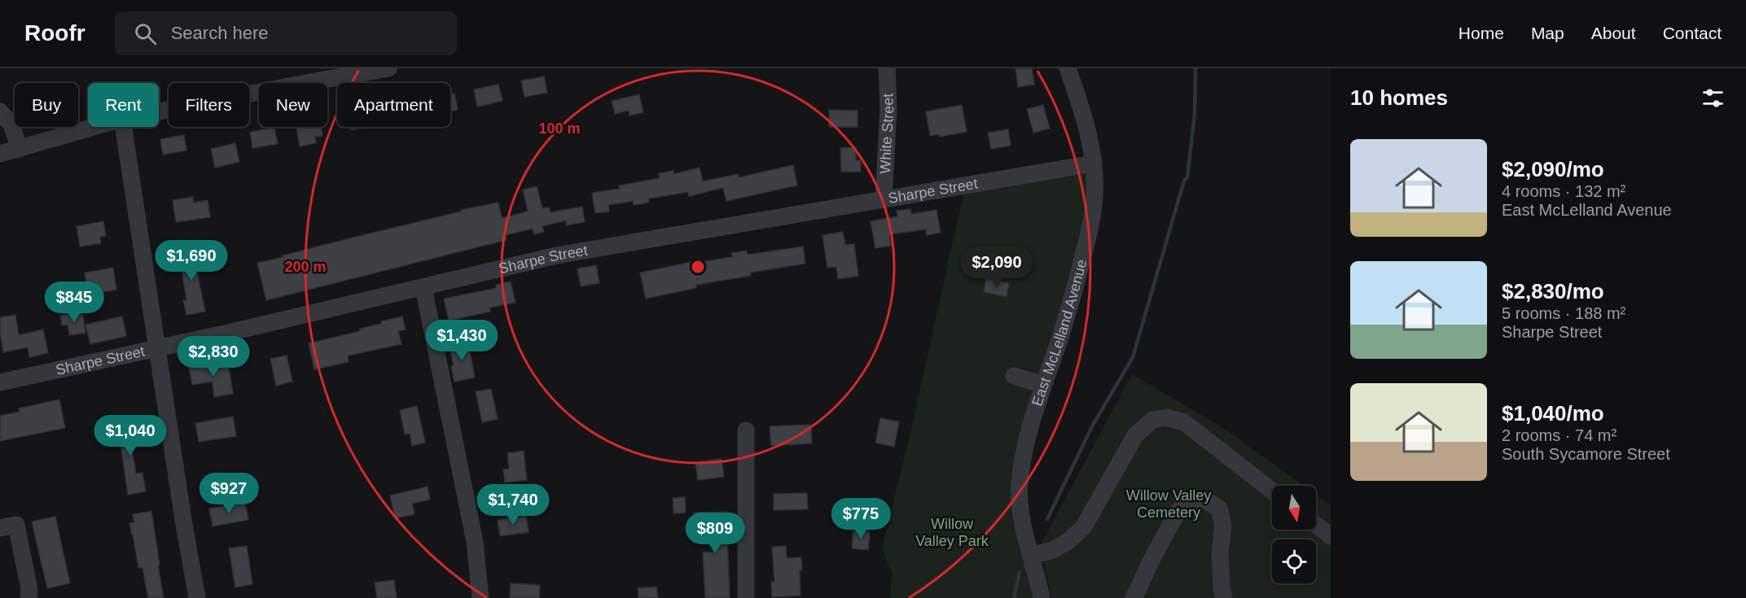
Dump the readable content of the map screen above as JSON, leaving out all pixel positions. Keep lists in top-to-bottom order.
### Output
{
  "streets": {
    "street": ["White Street", "Sharpe Street", "East McLelland Avenue"]
  },
  "crossings": [
    ["White Street", "Sharpe Street"],
    ["Sharpe Street", "East McLelland Avenue"]
  ],
  "parks": ["Willow Valley Cemetery", "Willow Valley Park"],
  "north": "bottom",
  "page": {
    "header": "Roofr",
    "search": "Search here",
    "nav": [
      "Home",
      "Map",
      "About",
      "Contact"
    ],
    "heading": "10 homes",
    "chip": [
      "Buy",
      "Rent",
      "Filters",
      "New",
      "Apartment"
    ],
    "list": [
      {
        "name": "$2,090/mo",
        "note": "4 rooms · 132 m² · East McLelland Avenue"
      },
      {
        "name": "$2,830/mo",
        "note": "5 rooms · 188 m² · Sharpe Street"
      },
      {
        "name": "$1,040/mo",
        "note": "2 rooms · 74 m² · South Sycamore Street"
      }
    ],
    "price": [
      "$1,690",
      "$2,090",
      "$845",
      "$1,430",
      "$2,830",
      "$1,040",
      "$927",
      "$1,740",
      "$775",
      "$809"
    ]
  },
  "rings": ["100 m", "200 m"]
}
